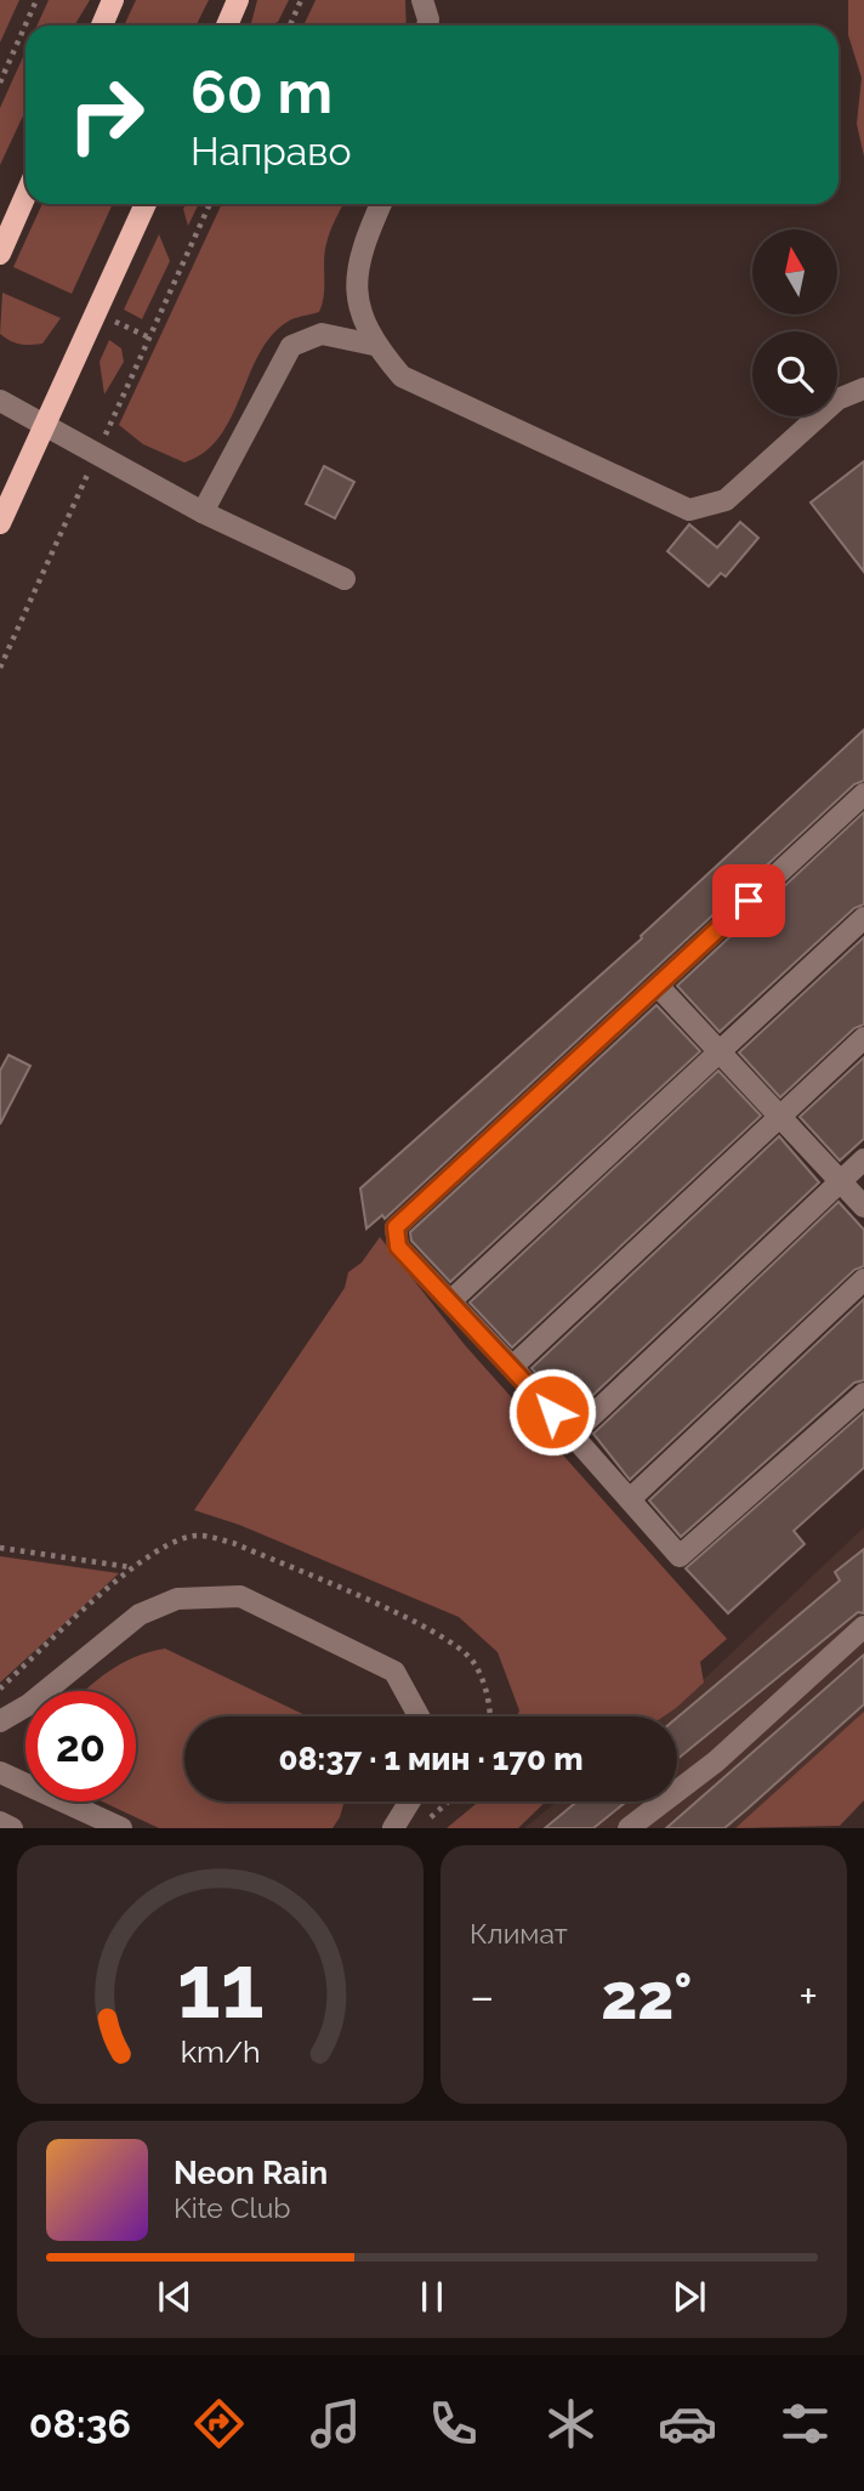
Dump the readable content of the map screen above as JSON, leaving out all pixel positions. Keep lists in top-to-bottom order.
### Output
{
  "north": "top",
  "page": {
    "turn": ["60 m", "Направо"],
    "limit": "20",
    "trip": "08:37 · 1 мин · 170 m",
    "tile": "Климат",
    "heat": ["−", "22°", "+"],
    "song": ["Neon Rain", "Kite Club"],
    "tabs": "08:36",
    "gauge": ["11", "km/h"]
  }
}
